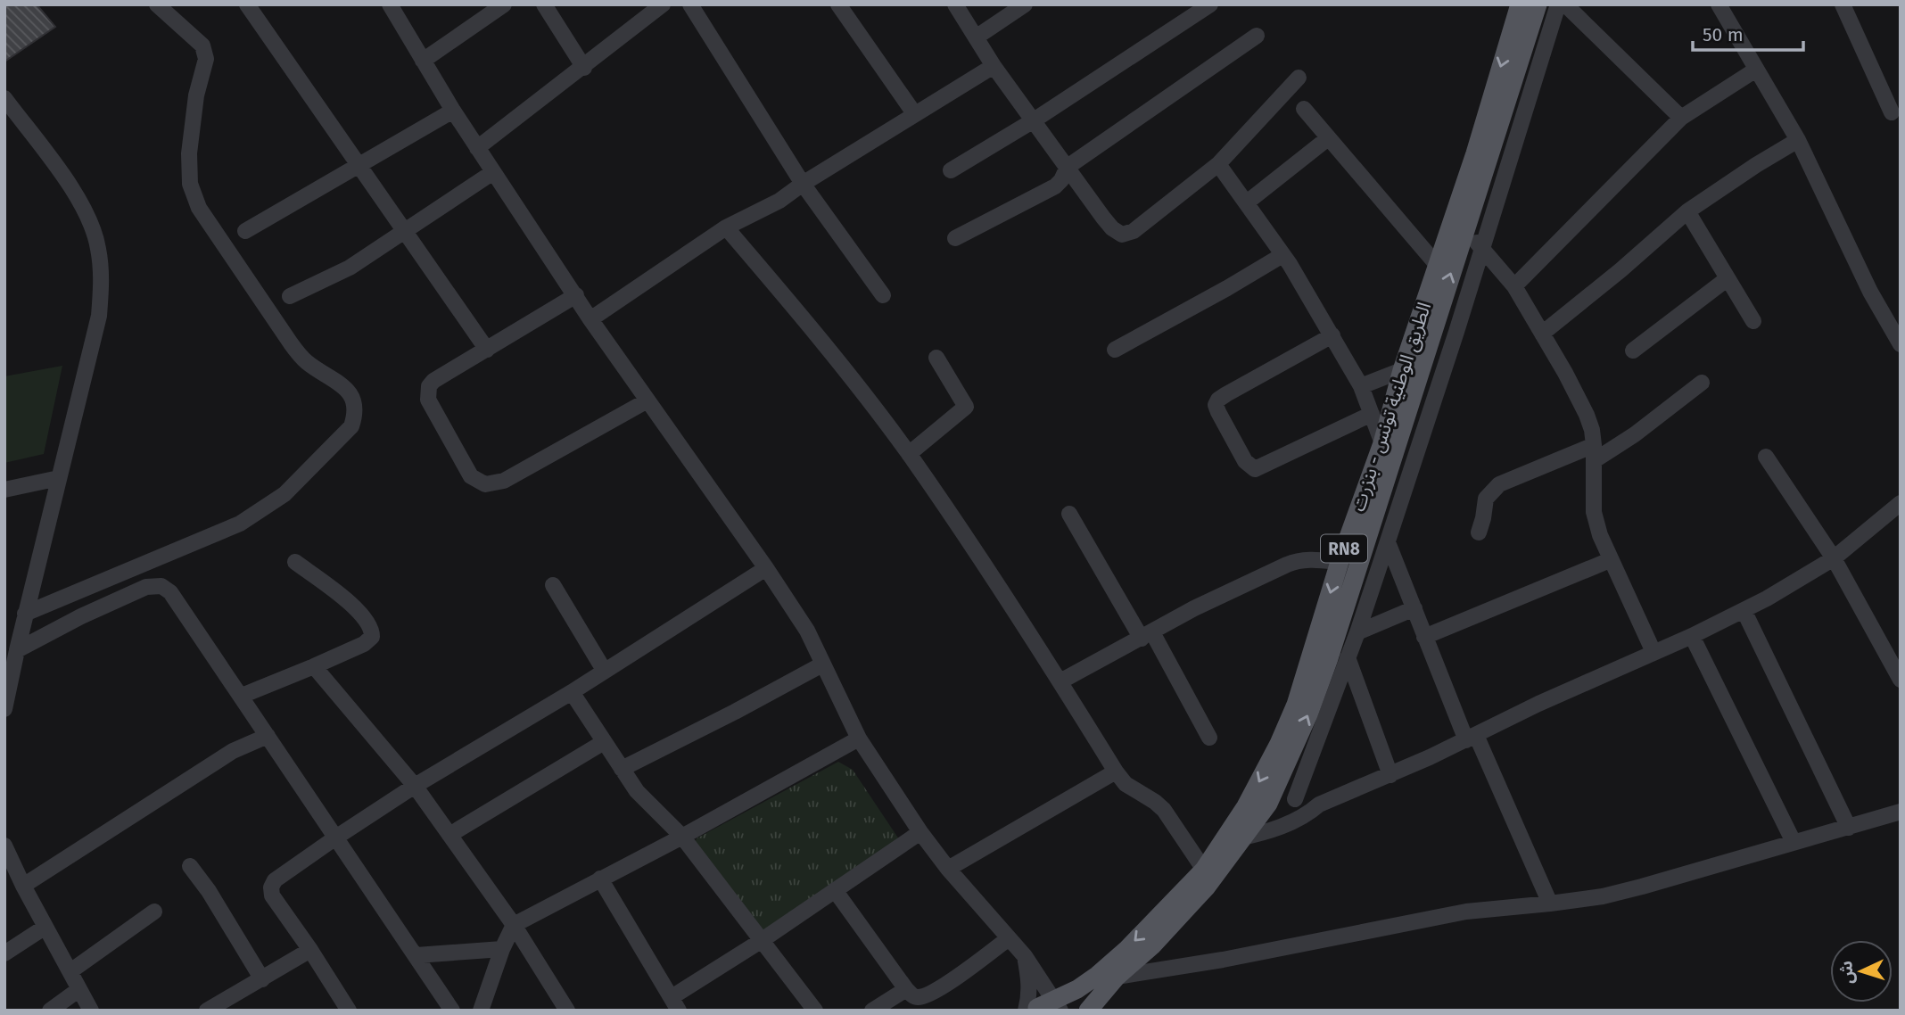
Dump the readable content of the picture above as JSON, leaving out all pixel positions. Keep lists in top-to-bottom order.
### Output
{
  "streets": {
    "main road": ["الطريق الوطنية تونس - بنزرت", "RN8"]
  },
  "scale_bar": "50 m",
  "north": "left"
}
